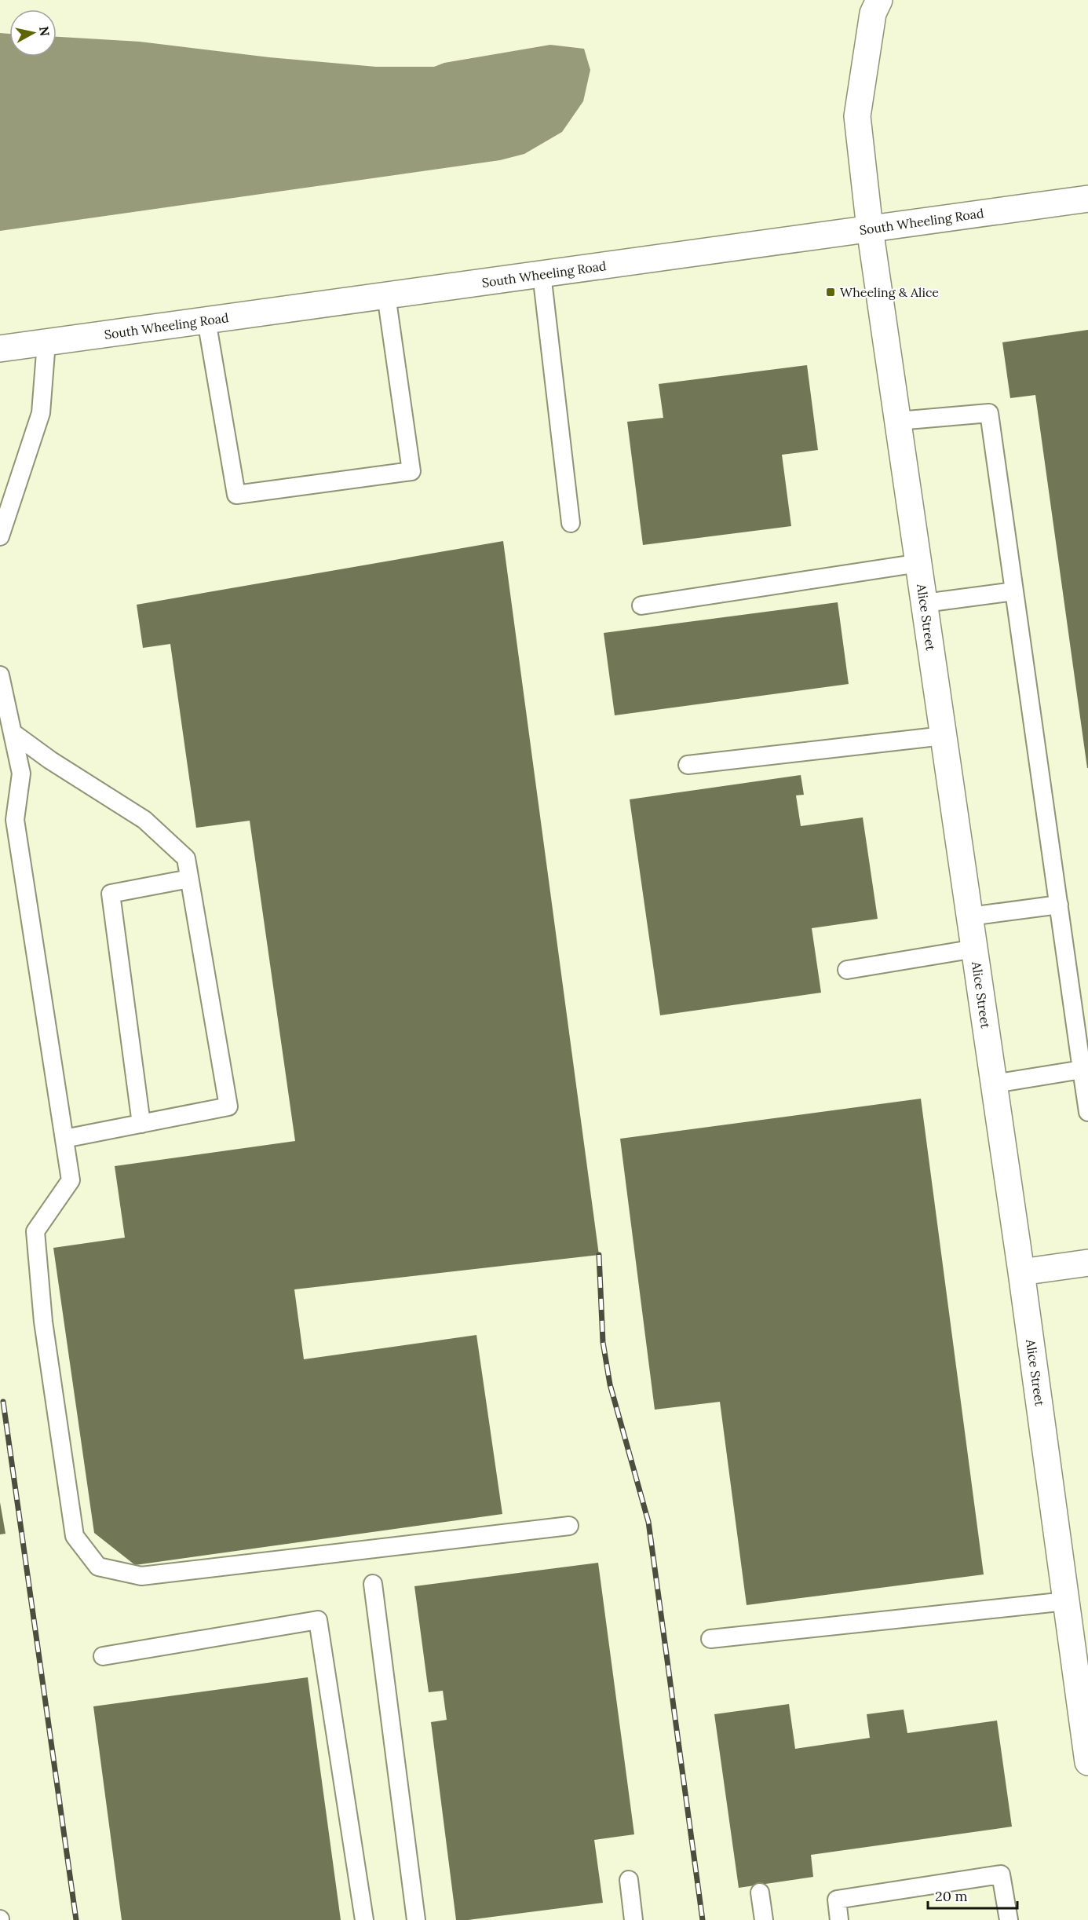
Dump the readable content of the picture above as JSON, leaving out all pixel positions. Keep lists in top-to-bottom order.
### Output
{
  "streets": {
    "street": ["South Wheeling Road", "Alice Street"]
  },
  "crossings": [
    ["South Wheeling Road", "Alice Street"]
  ],
  "places": {
    "transit": ["Wheeling & Alice"]
  },
  "scale_bar": "20 m",
  "north": "right"
}
